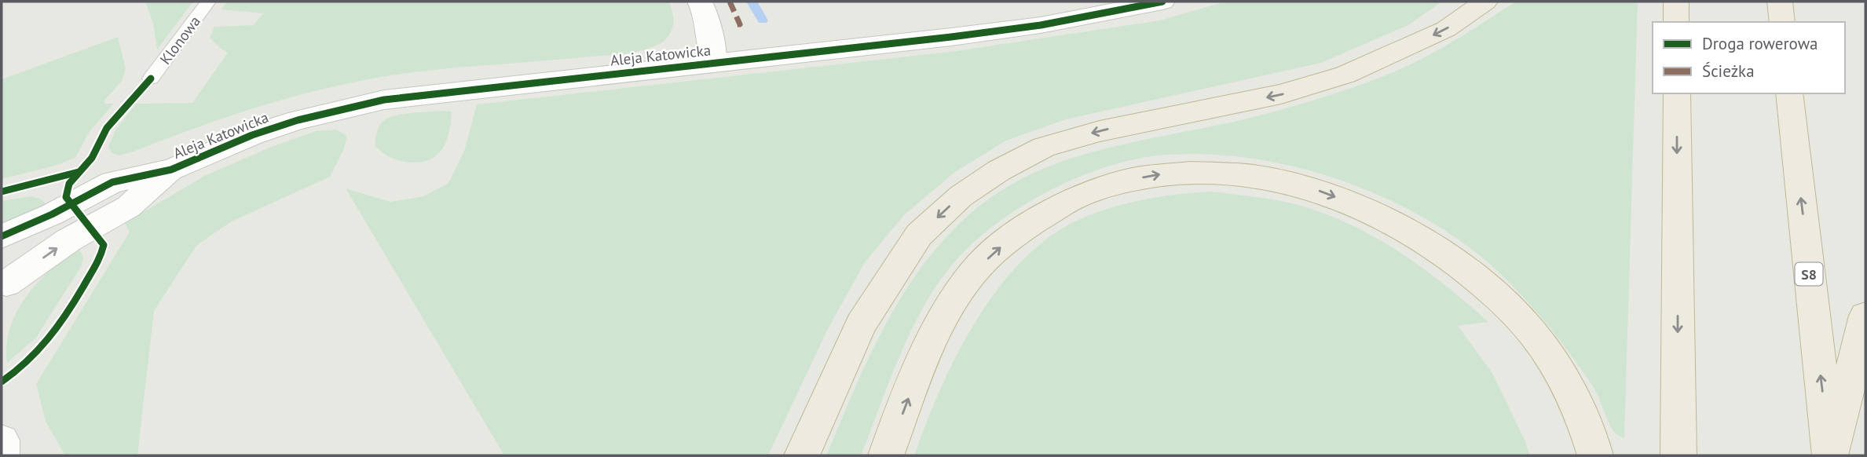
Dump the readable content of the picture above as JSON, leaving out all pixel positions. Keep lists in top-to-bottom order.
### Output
{
  "streets": {
    "highway": ["S8"],
    "street": ["Aleja Katowicka"],
    "lane": ["Klonowa"]
  },
  "legend": ["Droga rowerowa", "Ścieżka"]
}
